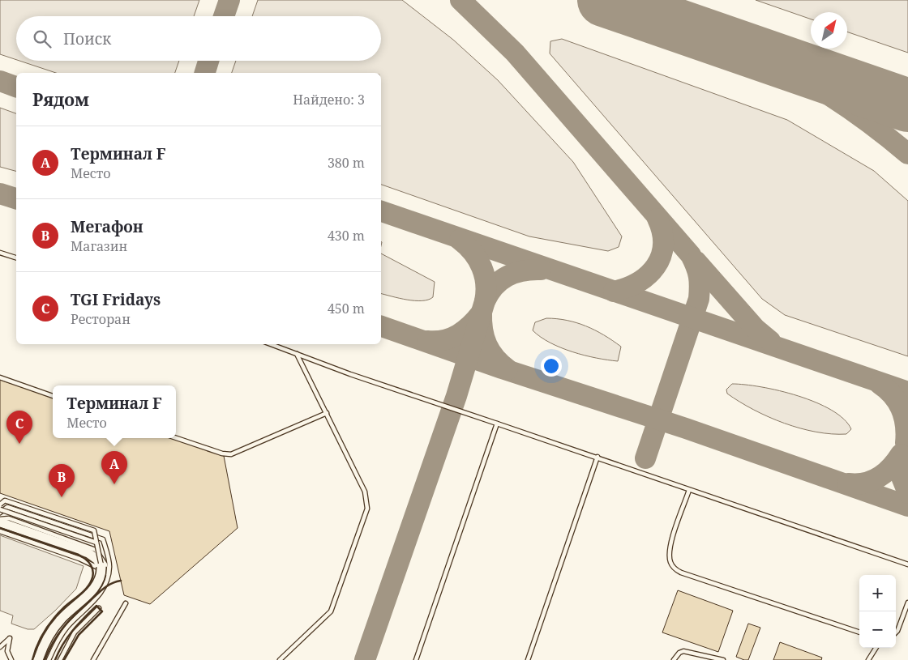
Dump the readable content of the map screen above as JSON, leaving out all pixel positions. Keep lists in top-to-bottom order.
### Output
{
  "north": "top right",
  "page": {
    "search": "Поиск",
    "heading": ["Рядом", "Найдено: 3"],
    "list": [
      {
        "mark": "A",
        "name": "Терминал F",
        "note": "Место",
        "value": "380 m"
      },
      {
        "mark": "B",
        "name": "Мегафон",
        "note": "Магазин",
        "value": "430 m"
      },
      {
        "mark": "C",
        "name": "TGI Fridays",
        "note": "Ресторан",
        "value": "450 m"
      }
    ],
    "popup": ["Терминал F", "Место"],
    "pins": ["C", "A", "B"],
    "map_buttons": ["+", "−"]
  }
}
